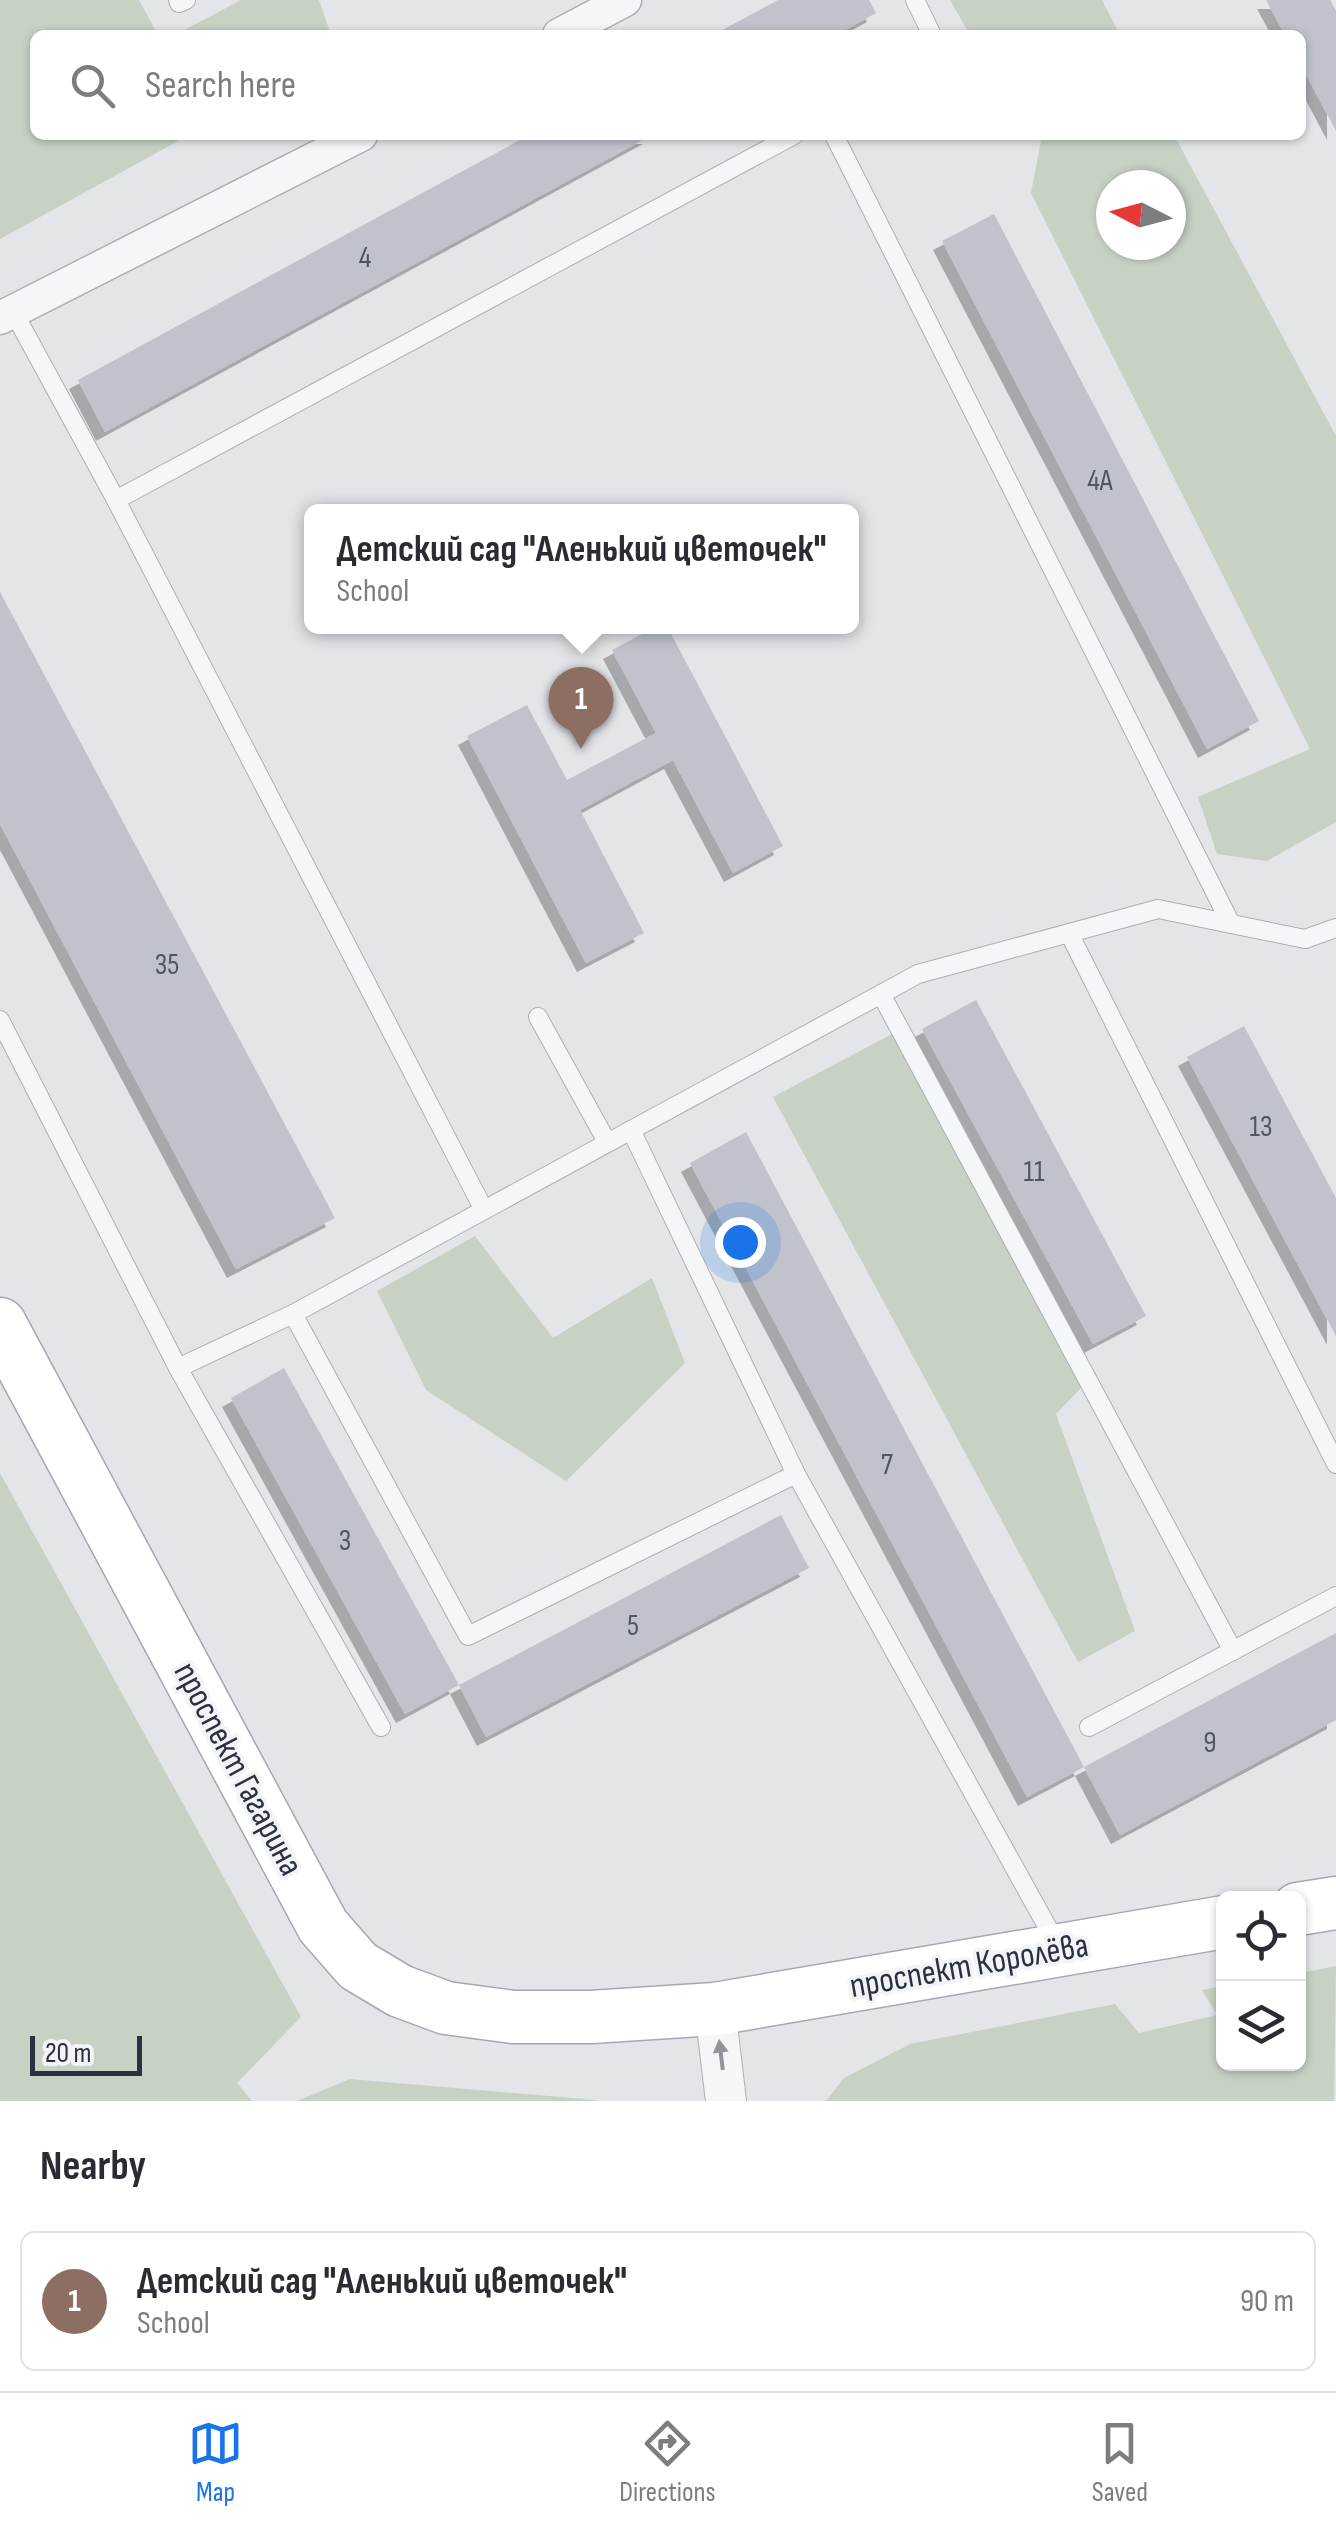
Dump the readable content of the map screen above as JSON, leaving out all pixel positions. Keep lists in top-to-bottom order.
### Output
{
  "streets": {
    "main road": ["проспект Гагарина", "проспект Королёва"]
  },
  "crossings": [
    ["проспект Гагарина", "проспект Королёва"]
  ],
  "house_numbers": [
    "4",
    "4А",
    "35",
    "13",
    "11",
    "7",
    "3",
    "5",
    "9"
  ],
  "scale_bar": "20 m",
  "north": "left",
  "page": {
    "search": "Search here",
    "popup": ["Детский сад \"Аленький цветочек\"", "School"],
    "pins": "1",
    "scale": "20 m",
    "heading": "Nearby",
    "list": [
      {
        "mark": "1",
        "name": "Детский сад \"Аленький цветочек\"",
        "note": "School",
        "value": "90 m"
      }
    ],
    "nav": ["Map", "Directions", "Saved"]
  }
}
